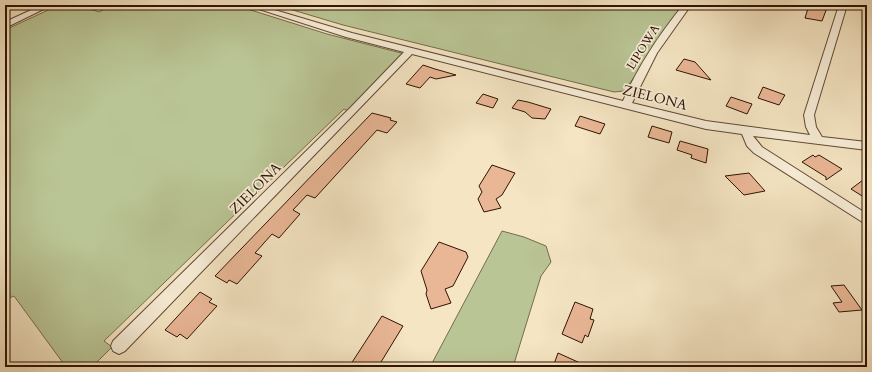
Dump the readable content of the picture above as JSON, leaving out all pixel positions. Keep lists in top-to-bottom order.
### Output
{
  "streets": {
    "street": ["LIPOWA", "ZIELONA"]
  },
  "crossings": [
    ["LIPOWA", "ZIELONA"]
  ]
}
